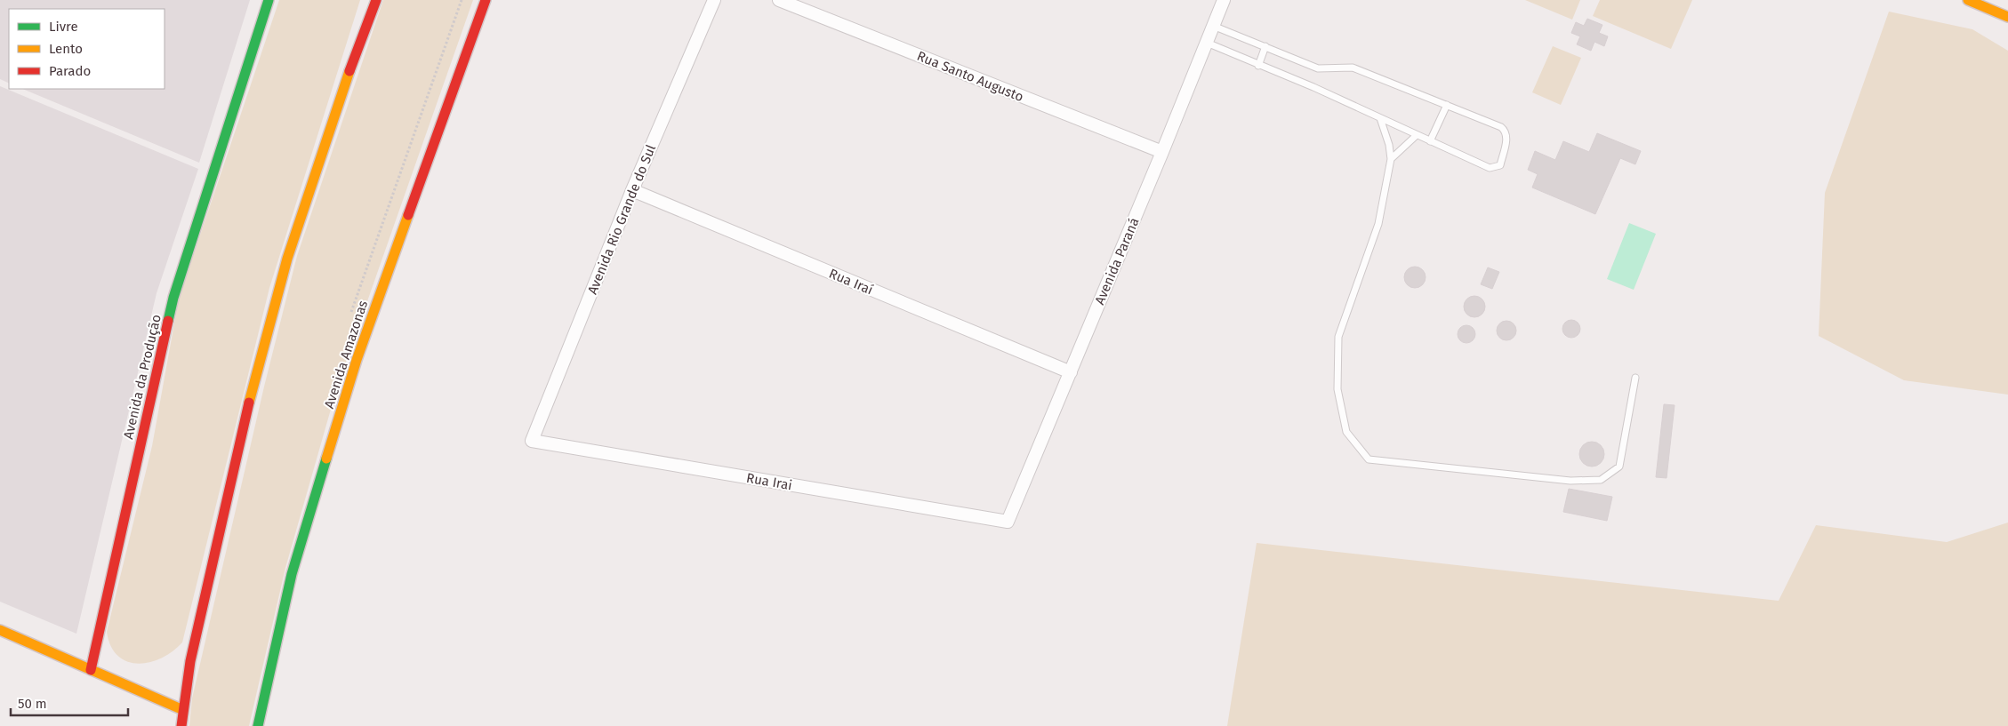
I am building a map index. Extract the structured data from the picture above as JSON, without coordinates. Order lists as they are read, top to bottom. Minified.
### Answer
{"streets":{"main road":["Avenida Amazonas","Avenida da Produção"],"street":["Rua Santo Augusto","Avenida Rio Grande do Sul","Avenida Paraná","Rua Iraí","Rua Irai"]},"crossings":[["Rua Santo Augusto","Avenida Paraná"],["Avenida Rio Grande do Sul","Rua Iraí"],["Avenida Rio Grande do Sul","Rua Irai"],["Avenida Paraná","Rua Iraí"],["Avenida Paraná","Rua Irai"]],"legend":["Livre","Lento","Parado"],"scale_bar":"50 m"}
